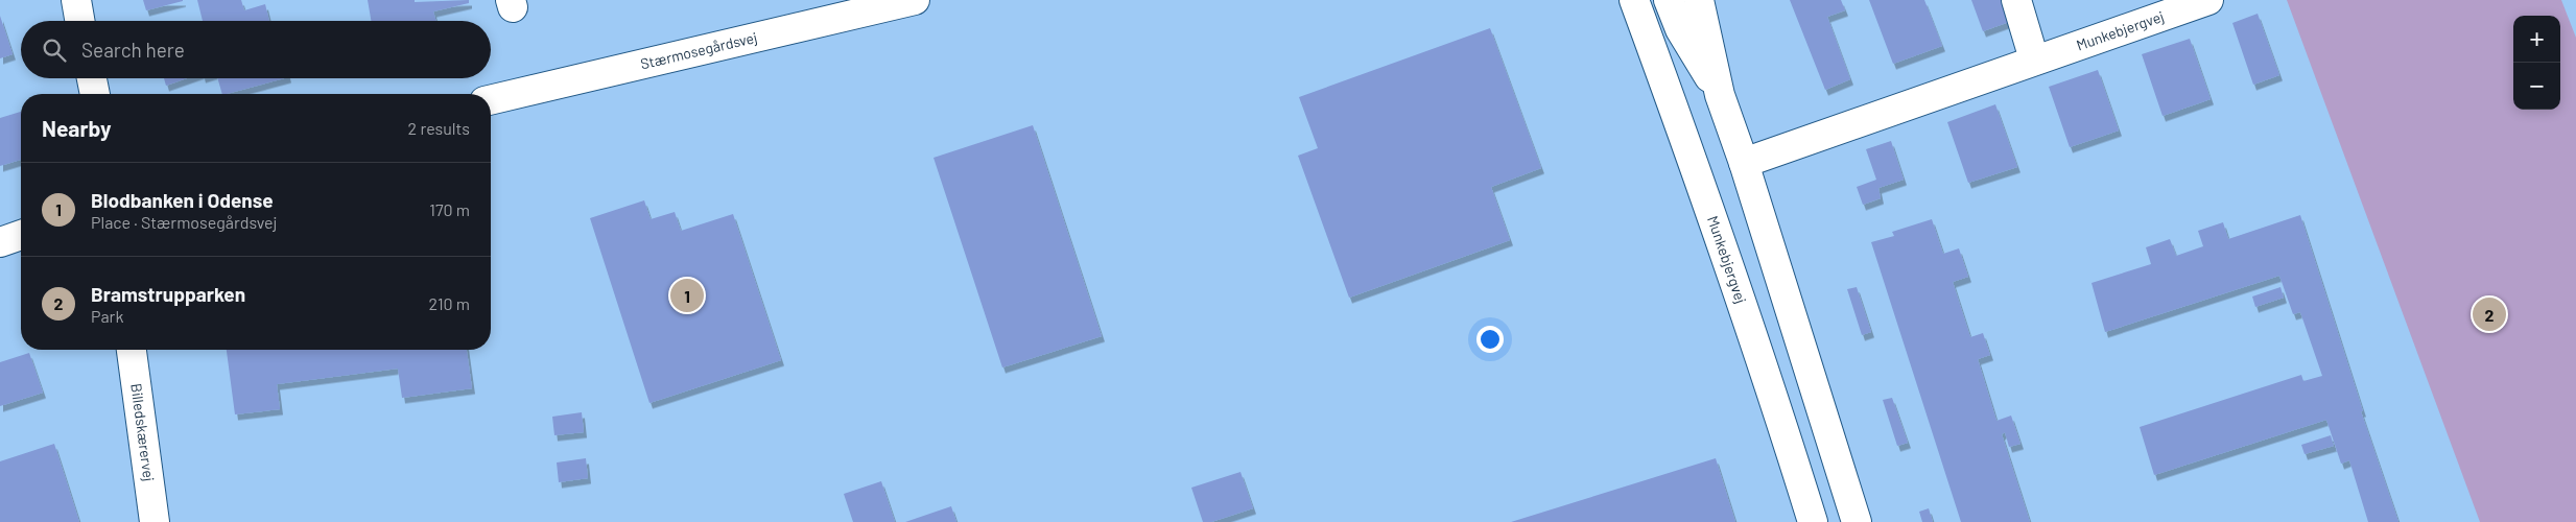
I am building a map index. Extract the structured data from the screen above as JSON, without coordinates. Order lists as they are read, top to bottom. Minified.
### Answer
{"streets":{"street":["Munkebjergvej","Stærmosegårdsvej","Billedskærervej"]},"page":{"map_buttons":["+","−"],"search":"Search here","heading":["Nearby","2 results"],"list":[{"mark":"1","name":"Blodbanken i Odense","note":"Place · Stærmosegårdsvej","value":"170 m"},{"mark":"2","name":"Bramstrupparken","note":"Park","value":"210 m"}],"pins":["1","2"]}}
